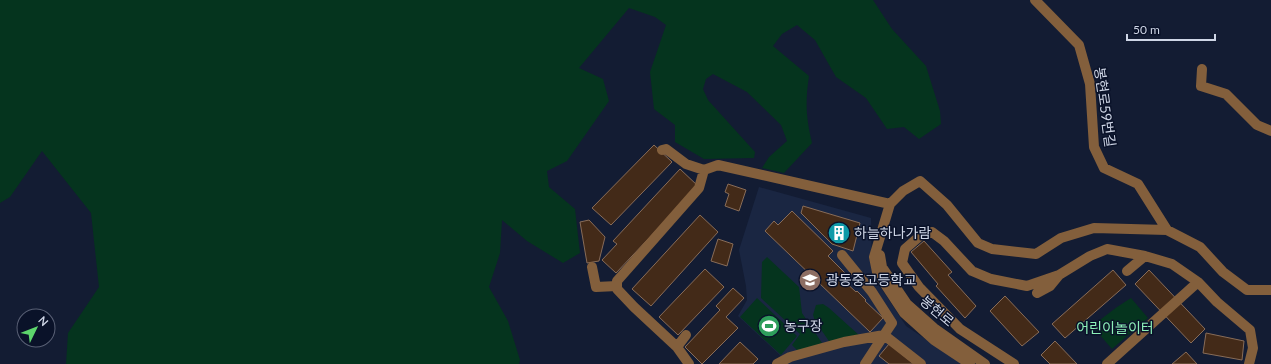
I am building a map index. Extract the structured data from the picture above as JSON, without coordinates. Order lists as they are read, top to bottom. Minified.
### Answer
{"streets":{"street":["봉현로59번길","봉현로"]},"crossings":[["봉현로59번길","봉현로"]],"parks":["어린이놀이터"],"places":{"building":["하늘하나가람"],"school or university":["광동중고등학교"],"sports":["농구장"]},"scale_bar":"50 m","north":"top right"}
